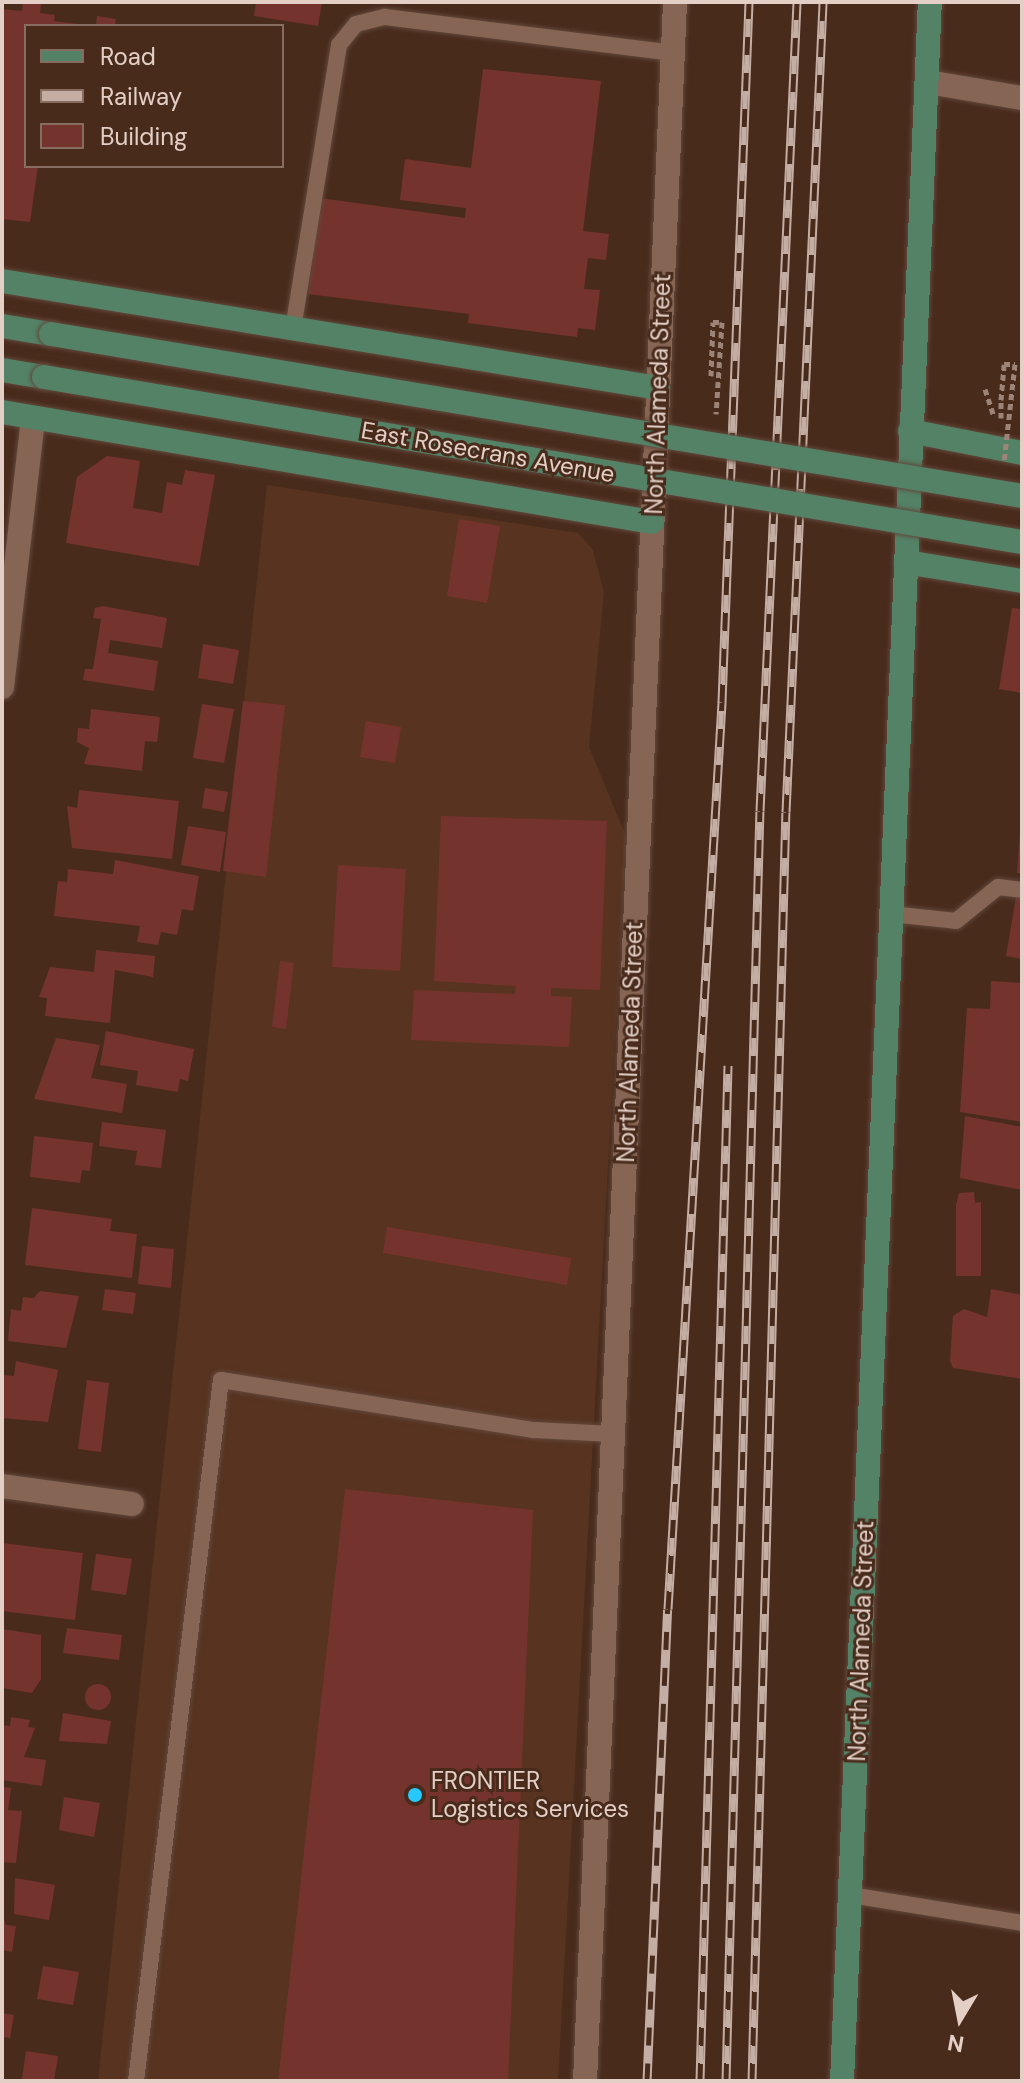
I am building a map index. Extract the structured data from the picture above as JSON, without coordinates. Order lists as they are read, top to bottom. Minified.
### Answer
{"streets":{"main road":["North Alameda Street","East Rosecrans Avenue"]},"places":["FRONTIER Logistics Services"],"legend":["Road","Railway","Building"],"north":"bottom"}
